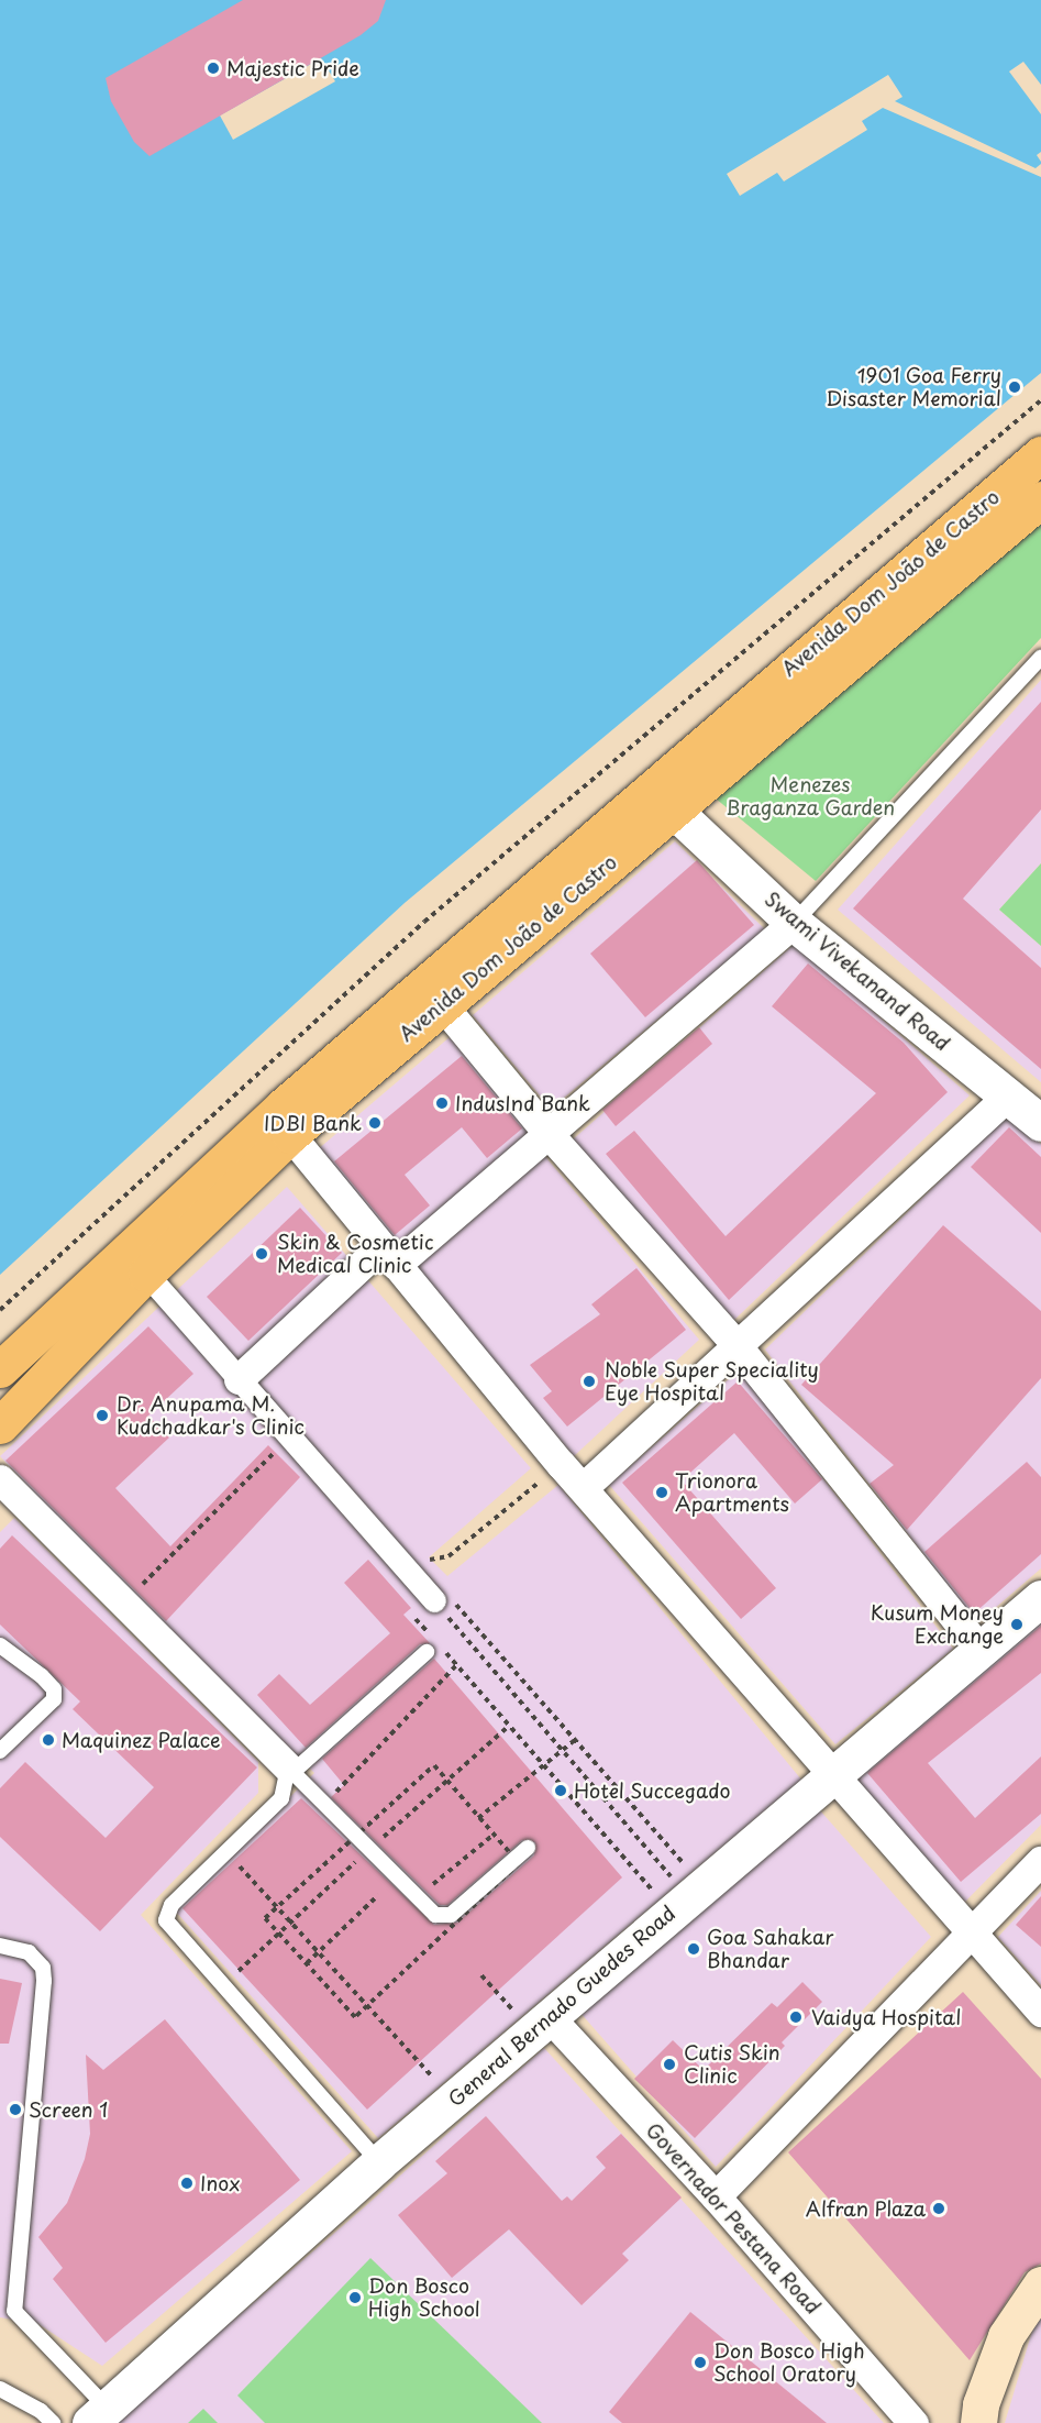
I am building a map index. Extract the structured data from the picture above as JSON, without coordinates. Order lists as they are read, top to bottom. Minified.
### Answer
{"streets":{"main road":["Avenida Dom João de Castro"],"street":["Swami Vivekanand Road","General Bernado Guedes Road","Governador Pestana Road"]},"crossings":[["Avenida Dom João de Castro","Swami Vivekanand Road"],["General Bernado Guedes Road","Governador Pestana Road"]],"parks":["Menezes Braganza Garden"],"places":["Majestic Pride","1901 Goa Ferry Disaster Memorial","IndusInd Bank","IDBI Bank","Skin & Cosmetic Medical Clinic","Noble Super Speciality Eye Hospital","Dr. Anupama M. Kudchadkar's Clinic","Trionora Apartments","Kusum Money Exchange","Maquinez Palace","Hotel Succegado","Goa Sahakar Bhandar","Vaidya Hospital","Cutis Skin Clinic","Screen 1","Inox","Alfran Plaza","Don Bosco High School","Don Bosco High School Oratory"]}
